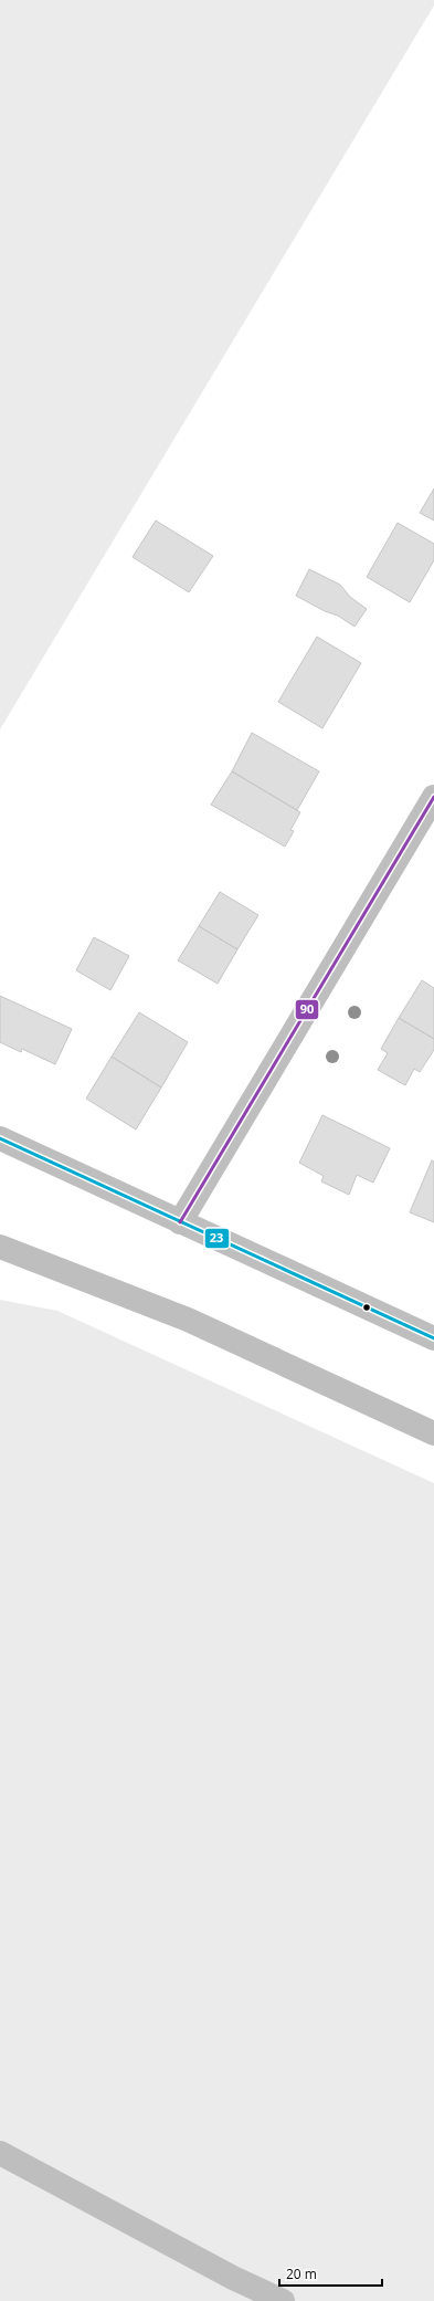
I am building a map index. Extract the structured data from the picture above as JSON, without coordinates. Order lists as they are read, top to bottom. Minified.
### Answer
{"lines":["transit line 90","transit line 23"],"scale_bar":"20 m"}
